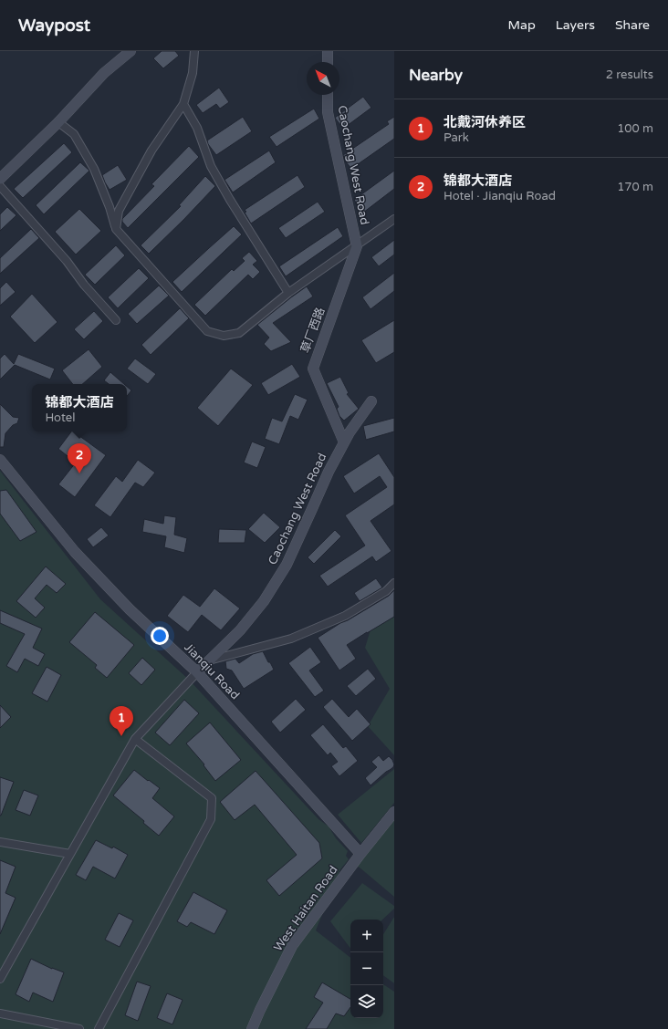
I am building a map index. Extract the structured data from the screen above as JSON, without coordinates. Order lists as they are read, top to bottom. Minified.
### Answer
{"streets":{"main road":["Caochang West Road","草厂西路","Jianqiu Road","West Haitan Road"]},"crossings":[["Caochang West Road","草厂西路"],["Caochang West Road","Jianqiu Road"],["Jianqiu Road","West Haitan Road"]],"north":"top left","page":{"header":"Waypost","nav":["Map","Layers","Share"],"heading":["Nearby","2 results"],"list":[{"mark":"1","name":"北戴河休养区","note":"Park","value":"100 m"},{"mark":"2","name":"锦都大酒店","note":"Hotel · Jianqiu Road","value":"170 m"}],"popup":["锦都大酒店","Hotel"],"pins":["2","1"],"map_buttons":["+","−"]}}
